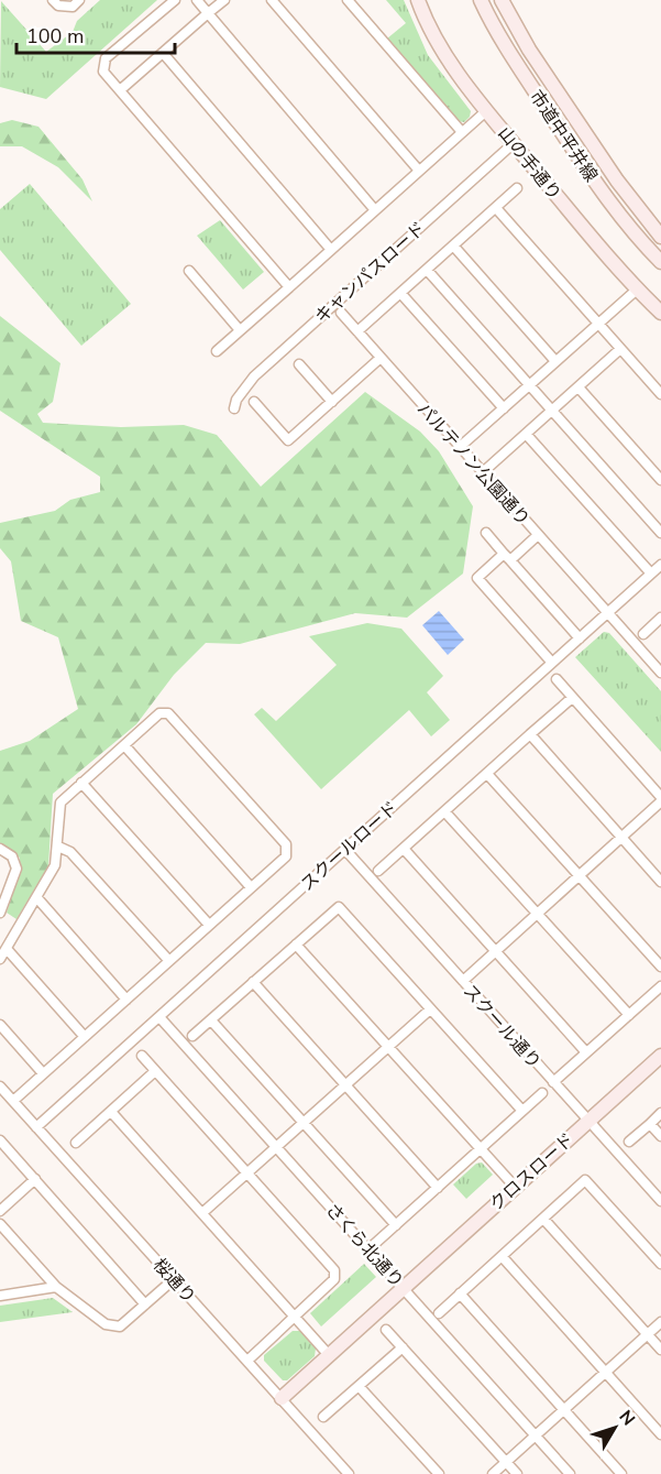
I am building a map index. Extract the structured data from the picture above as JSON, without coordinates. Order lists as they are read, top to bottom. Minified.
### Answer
{"streets":{"street":["市道中平井線","山の手通り","キャンパスロード","パルテノン公園通り","スクールロード","スクール通り","クロスロード","さくら北通り","桜通り"]},"crossings":[["山の手通り","キャンパスロード"],["パルテノン公園通り","スクールロード"],["スクールロード","スクール通り"],["スクールロード","さくら北通り"],["スクールロード","桜通り"],["スクール通り","クロスロード"],["クロスロード","さくら北通り"],["クロスロード","桜通り"]],"scale_bar":"100 m","north":"top right"}
